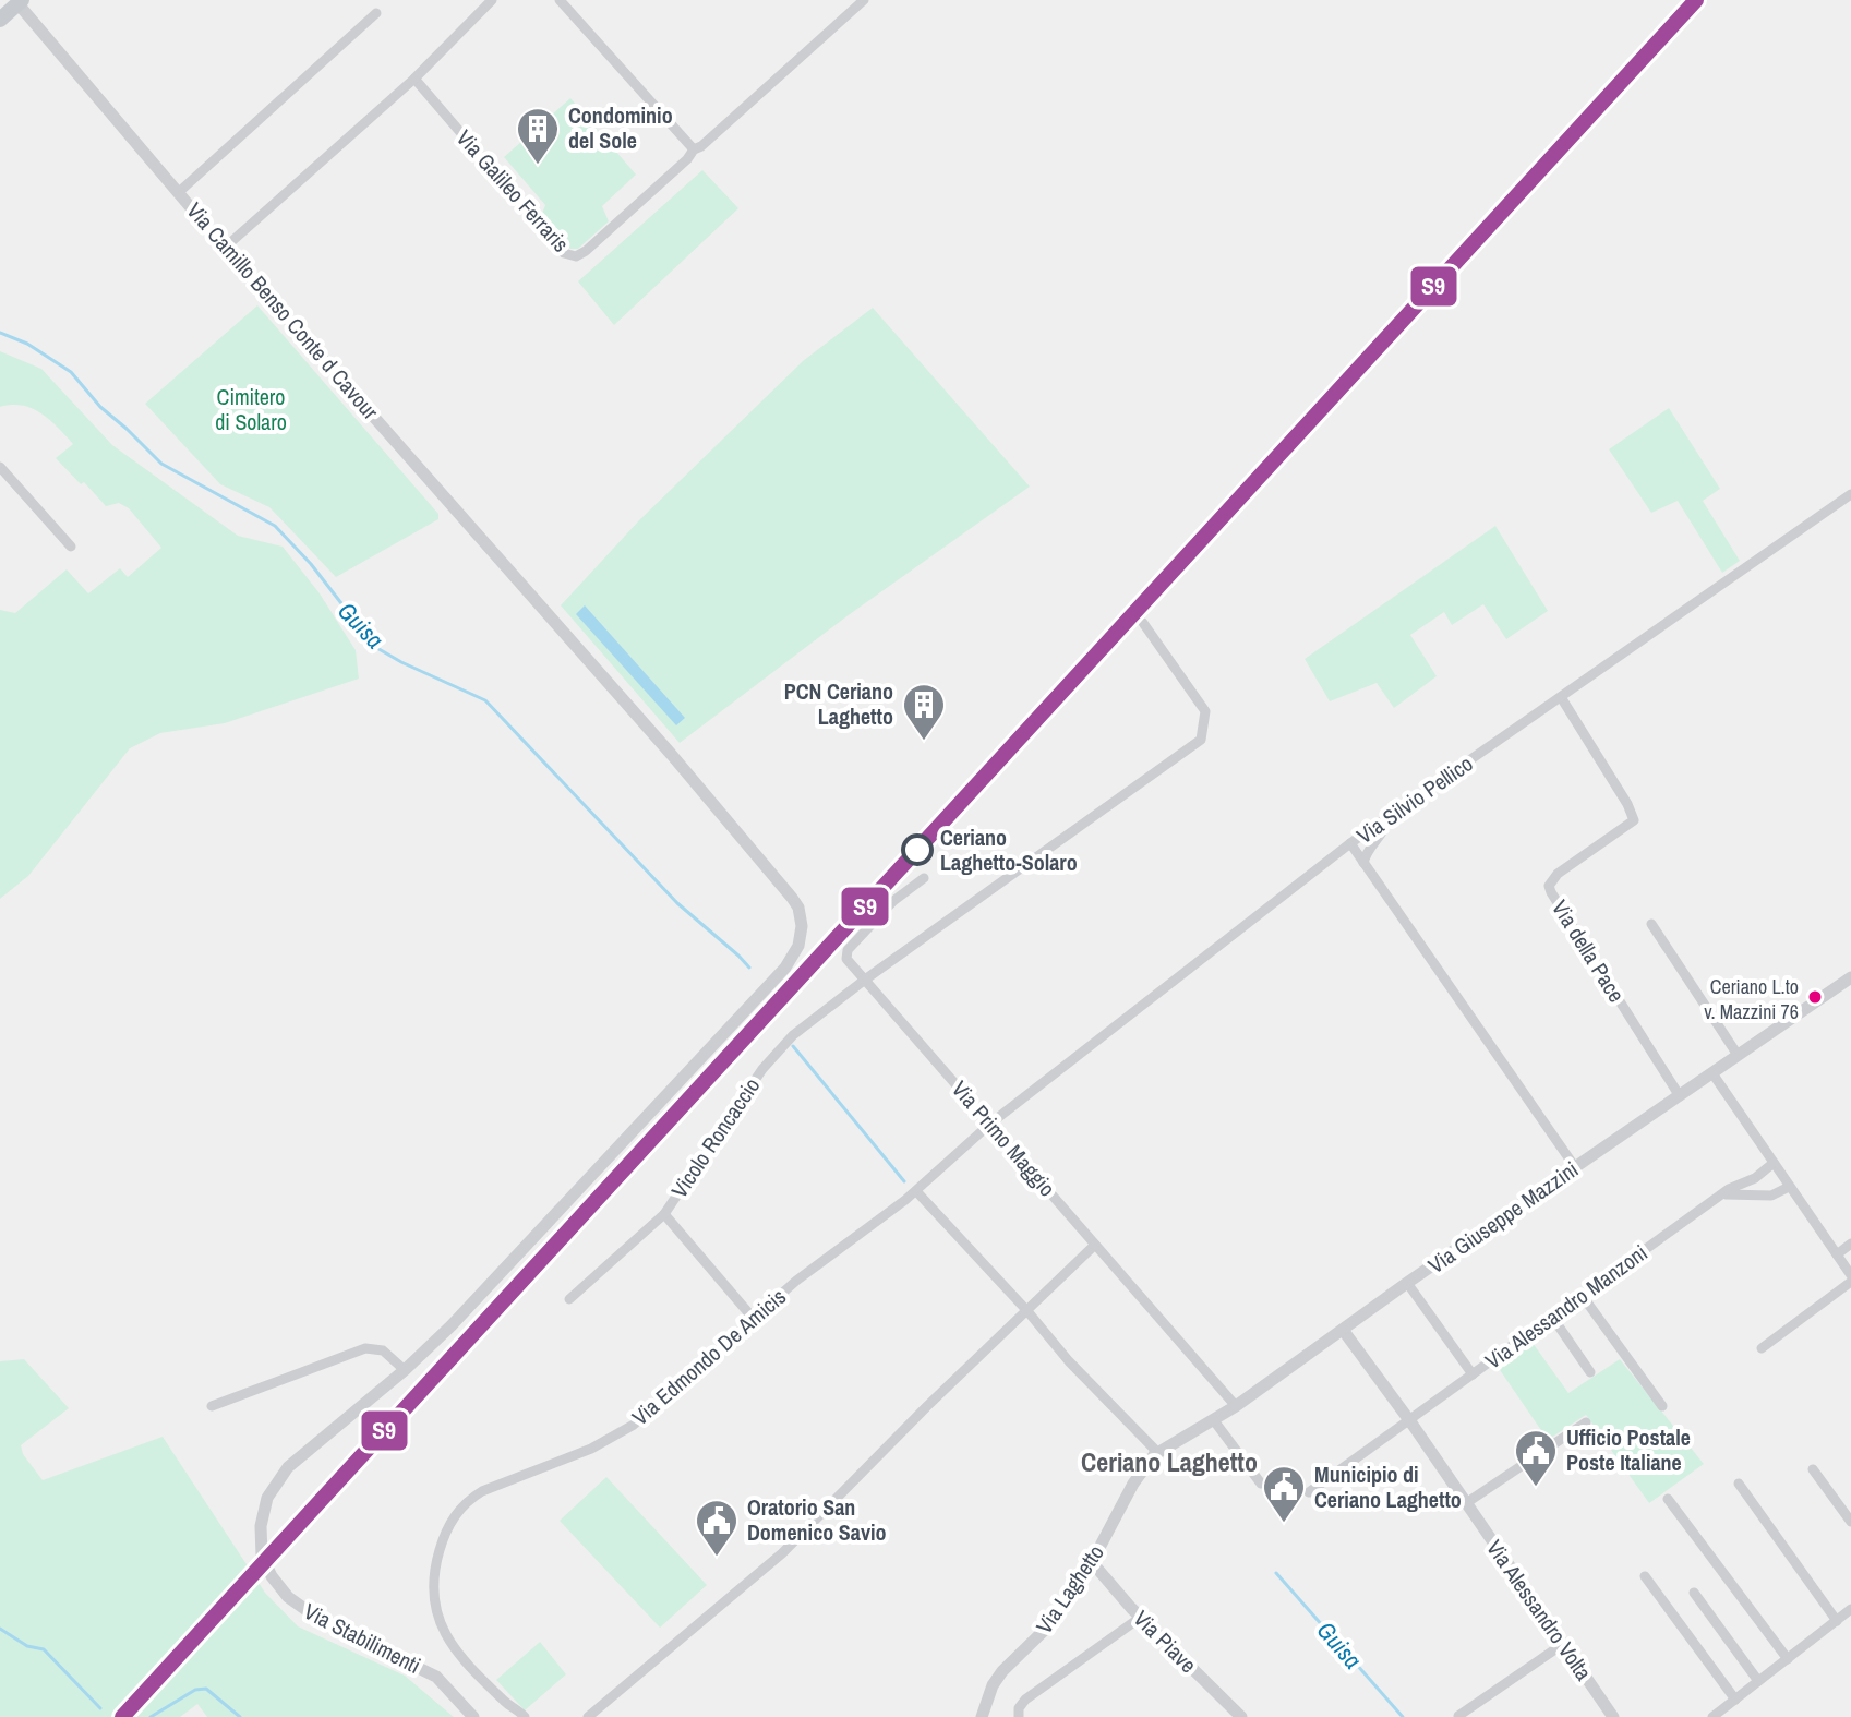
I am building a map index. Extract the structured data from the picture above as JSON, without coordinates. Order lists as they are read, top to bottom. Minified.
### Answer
{"streets":{"street":["Via Galileo Ferraris","Via Camillo Benso Conte d Cavour","Via Silvio Pellico","Via della Pace","Vicolo Roncaccio","Via Primo Maggio","Via Giuseppe Mazzini","Via Alessandro Manzoni","Via Edmondo De Amicis","Via Laghetto","Via Alessandro Volta","Via Stabilimenti","Via Piave"]},"crossings":[["Via Camillo Benso Conte d Cavour","Via Stabilimenti"],["Via Silvio Pellico","Via della Pace"],["Via Silvio Pellico","Via Primo Maggio"],["Via Silvio Pellico","Via Edmondo De Amicis"],["Via della Pace","Via Giuseppe Mazzini"],["Vicolo Roncaccio","Via Primo Maggio"],["Via Primo Maggio","Via Giuseppe Mazzini"],["Via Primo Maggio","Via Edmondo De Amicis"],["Via Giuseppe Mazzini","Via Laghetto"],["Via Giuseppe Mazzini","Via Alessandro Volta"],["Via Alessandro Manzoni","Via Alessandro Volta"],["Via Laghetto","Via Piave"]],"districts":["Ceriano Laghetto"],"water":["Guisa"],"parks":["Cimitero di Solaro"],"places":{"building":["Condominio del Sole","PCN Ceriano Laghetto"],"other":["Ceriano Laghetto-Solaro","Ceriano L.to v. Mazzini 76"],"public building":["Ufficio Postale Poste Italiane","Municipio di Ceriano Laghetto","Oratorio San Domenico Savio"]},"lines":["transit line S9"]}
